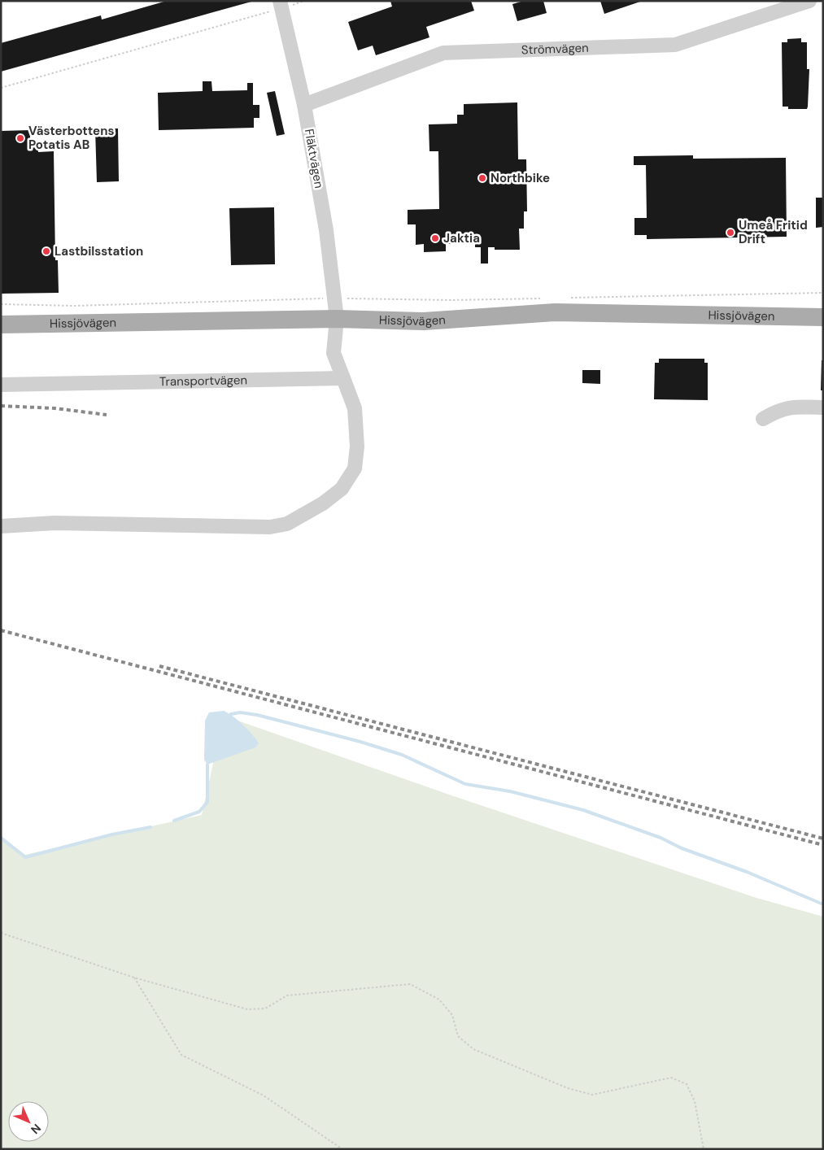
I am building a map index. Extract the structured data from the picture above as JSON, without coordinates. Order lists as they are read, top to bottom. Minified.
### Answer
{"streets":{"main road":["Hissjövägen"],"street":["Strömvägen","Fläktvägen","Transportvägen"]},"crossings":[["Strömvägen","Fläktvägen"],["Fläktvägen","Hissjövägen"]],"places":["Västerbottens Potatis AB","Northbike","Umeå Fritid Drift","Jaktia","Lastbilsstation"],"north":"bottom right"}
